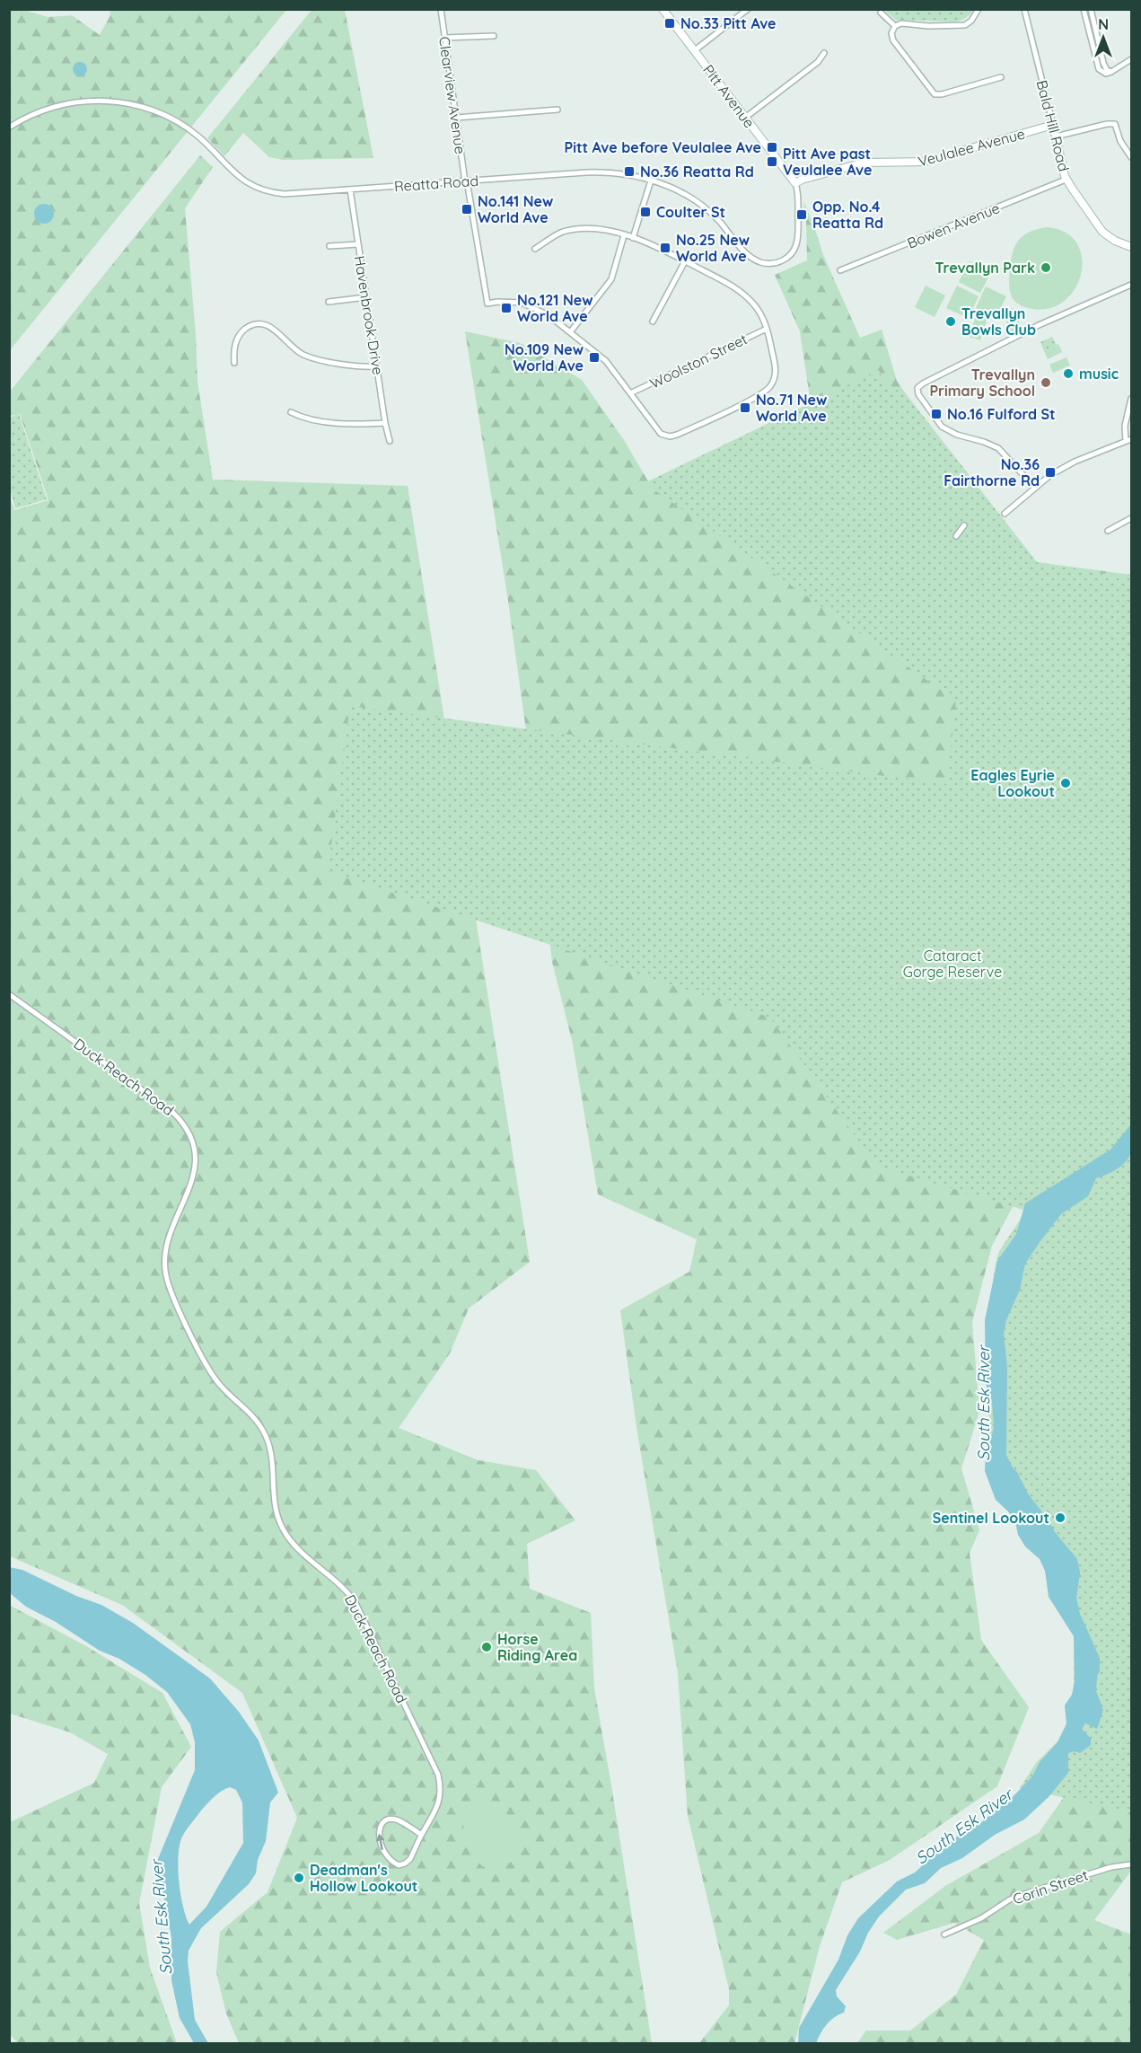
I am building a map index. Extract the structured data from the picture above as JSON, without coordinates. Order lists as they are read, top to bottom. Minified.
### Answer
{"streets":{"street":["Clearview Avenue","Pitt Avenue","Bald Hill Road","Veulalee Avenue","Reatta Road","Bowen Avenue","Havenbrook Drive","Woolston Street","Duck Reach Road","Corin Street"]},"crossings":[["Clearview Avenue","Reatta Road"],["Pitt Avenue","Veulalee Avenue"],["Pitt Avenue","Reatta Road"],["Bald Hill Road","Veulalee Avenue"],["Bald Hill Road","Bowen Avenue"],["Veulalee Avenue","Reatta Road"],["Reatta Road","Havenbrook Drive"]],"water":["South Esk River"],"parks":["Cataract Gorge Reserve"],"places":{"transit":["No.33 Pitt Ave","Pitt Ave before Veulalee Ave","Pitt Ave past Veulalee Ave","No.36 Reatta Rd","No.141 New World Ave","Coulter St","Opp. No.4 Reatta Rd","No.25 New World Ave","No.121 New World Ave","No.109 New World Ave","No.71 New World Ave","No.16 Fulford St","No.36 Fairthorne Rd"],"other":["Trevallyn Park","Trevallyn Bowls Club","music","Trevallyn Primary School","Eagles Eyrie Lookout","Sentinel Lookout","Horse Riding Area","Deadman's Hollow Lookout"]},"north":"top"}
